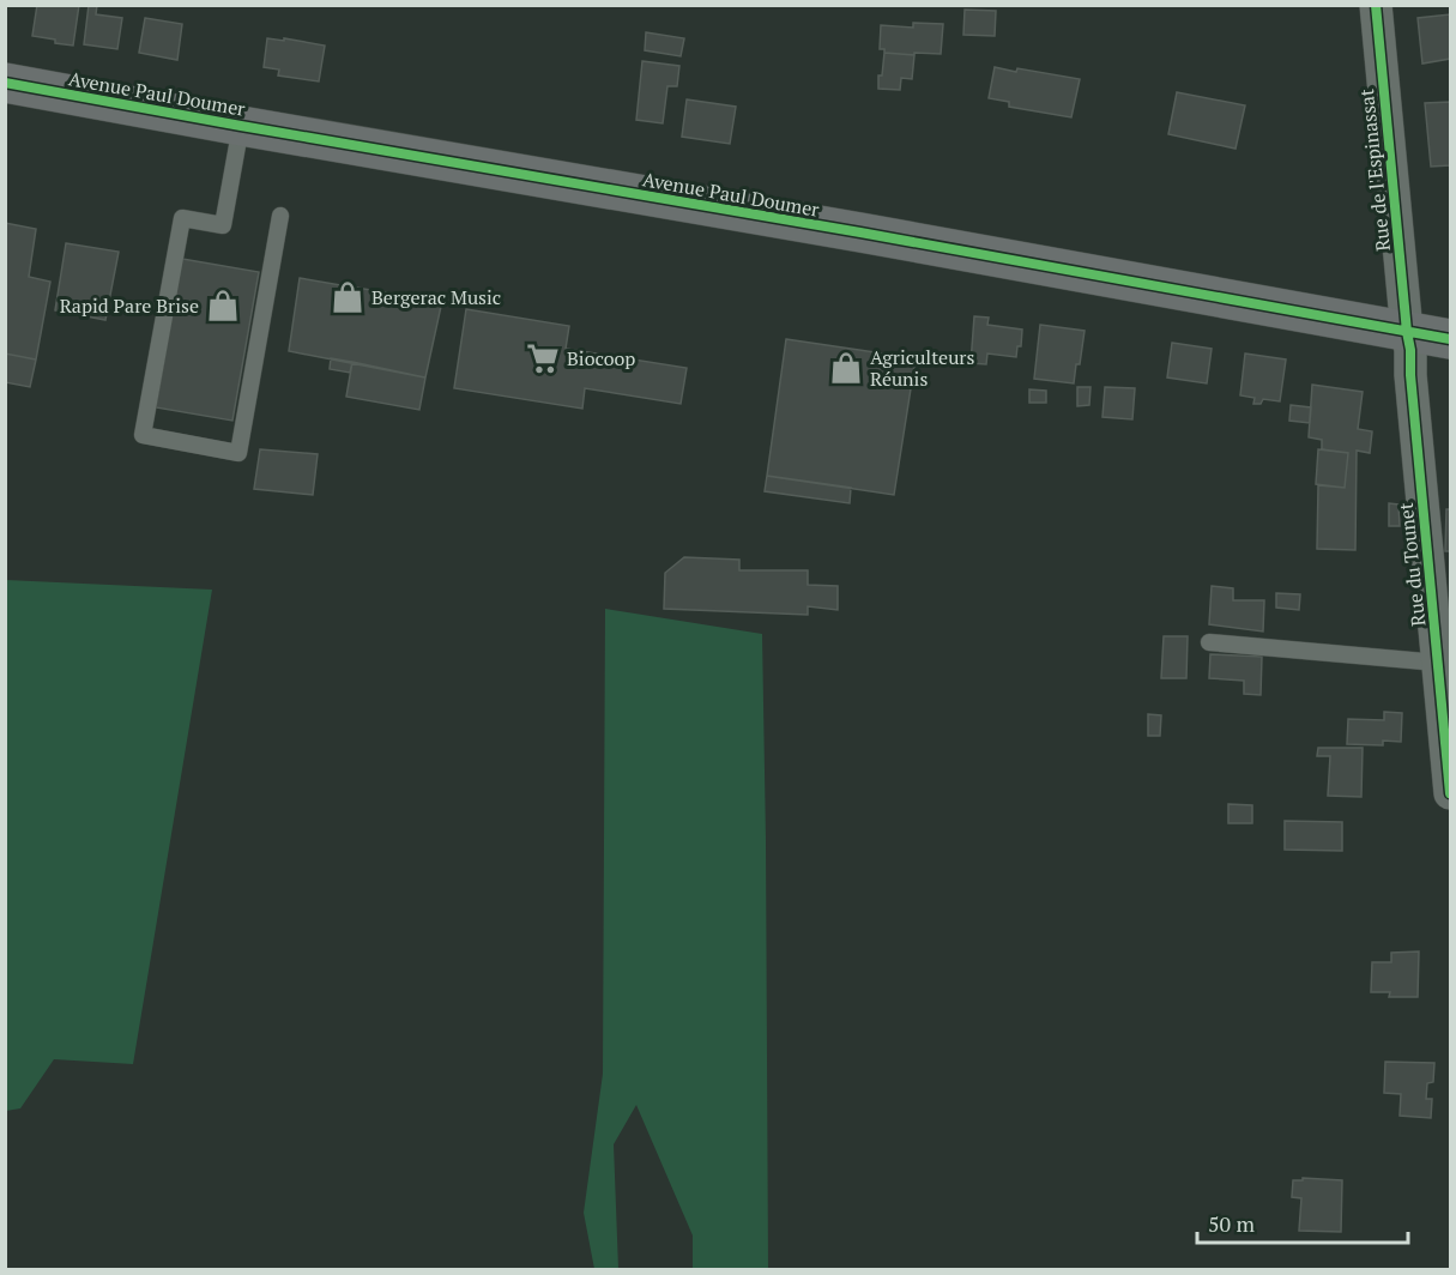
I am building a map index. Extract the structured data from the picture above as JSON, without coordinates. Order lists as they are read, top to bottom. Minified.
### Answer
{"streets":{"main road":["Avenue Paul Doumer"],"street":["Rue de l'Espinassat","Rue du Tounet"]},"crossings":[["Avenue Paul Doumer","Rue de l'Espinassat"],["Avenue Paul Doumer","Rue du Tounet"],["Rue de l'Espinassat","Rue du Tounet"]],"places":{"shop":["Bergerac Music","Rapid Pare Brise","Agriculteurs Réunis"],"supermarket":["Biocoop"]},"scale_bar":"50 m"}
